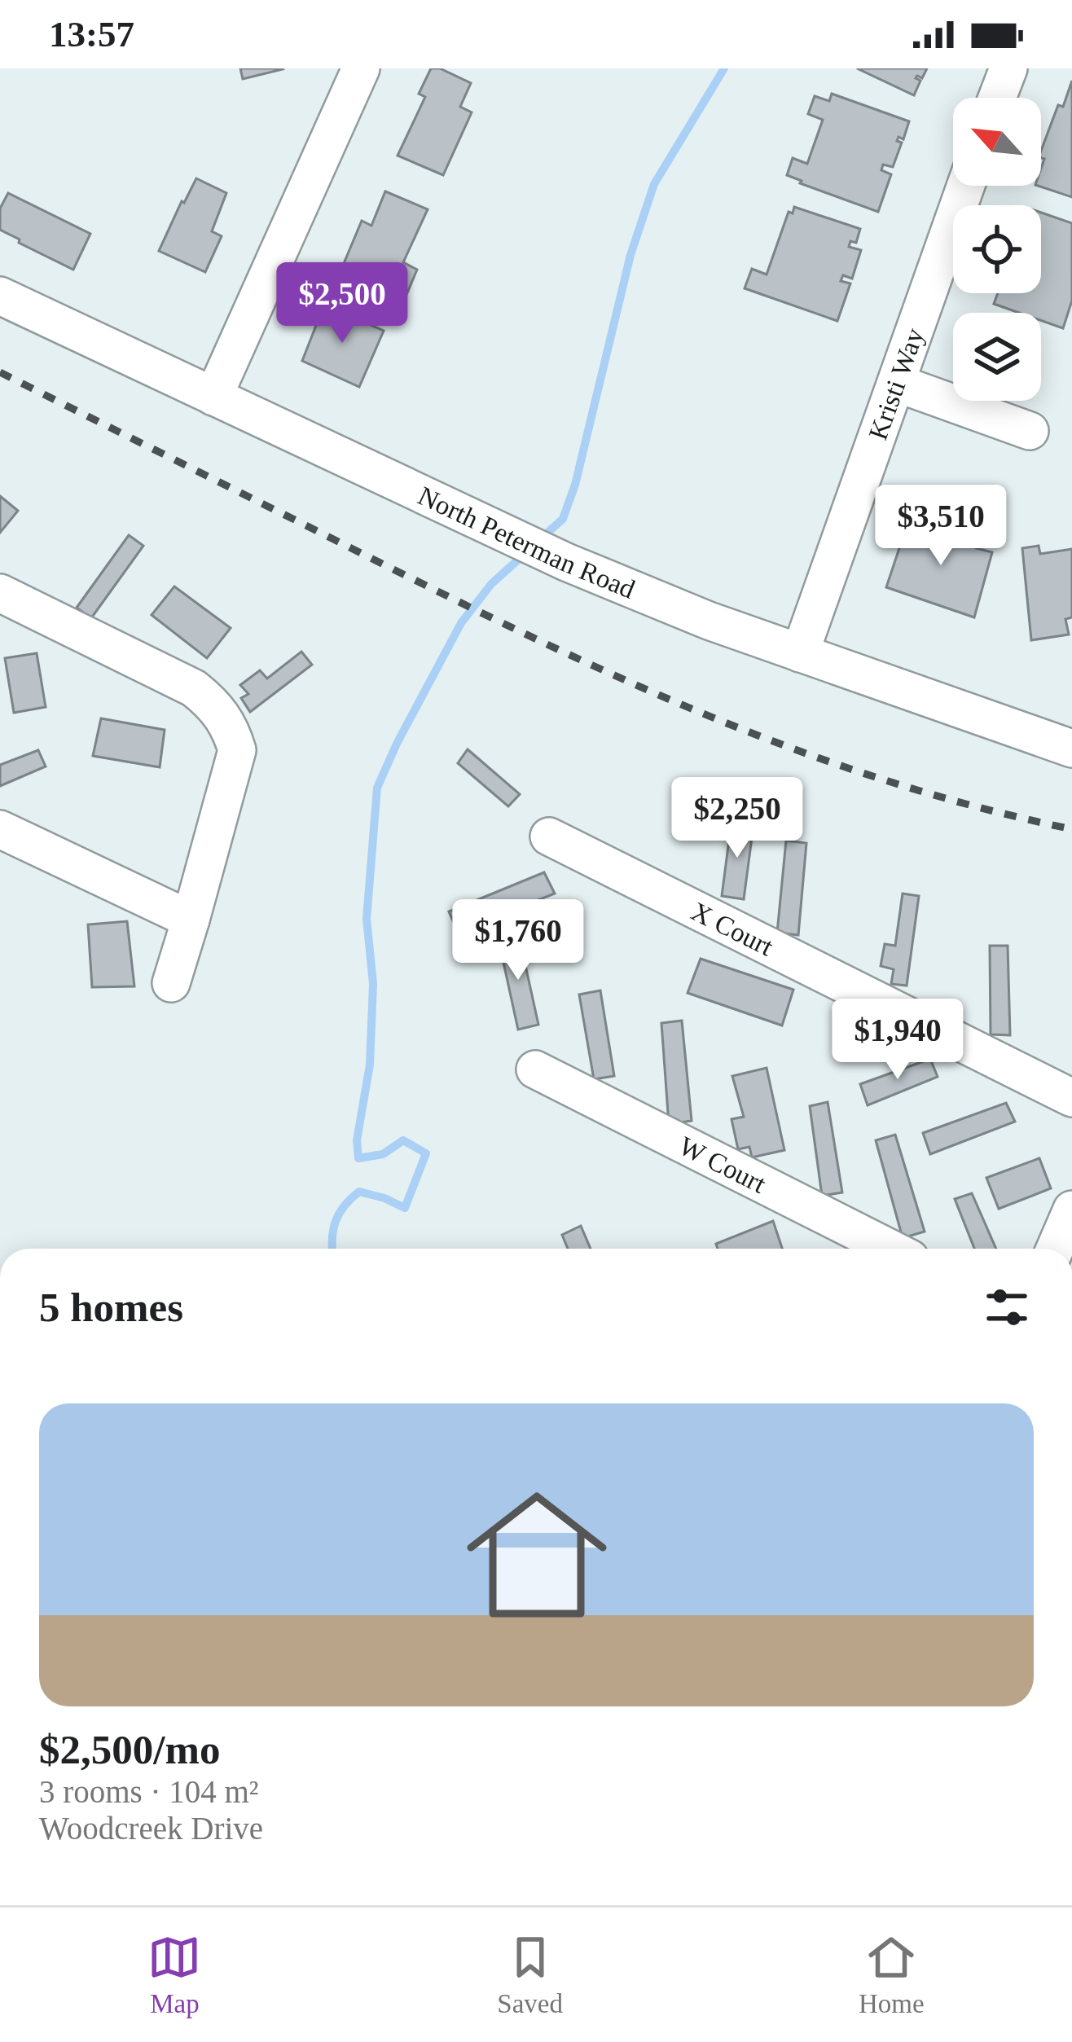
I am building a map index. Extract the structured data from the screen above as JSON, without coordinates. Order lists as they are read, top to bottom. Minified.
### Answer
{"streets":{"street":["Kristi Way","North Peterman Road","X Court","W Court"]},"crossings":[["Kristi Way","North Peterman Road"]],"north":"top left","page":{"status":"13:57","price":["$2,500","$3,510","$2,250","$1,760","$1,940"],"heading":"5 homes","list":[{"name":"$2,500/mo","note":"3 rooms · 104 m² · Woodcreek Drive"}],"tabs":["Map","Saved","Home"]}}
